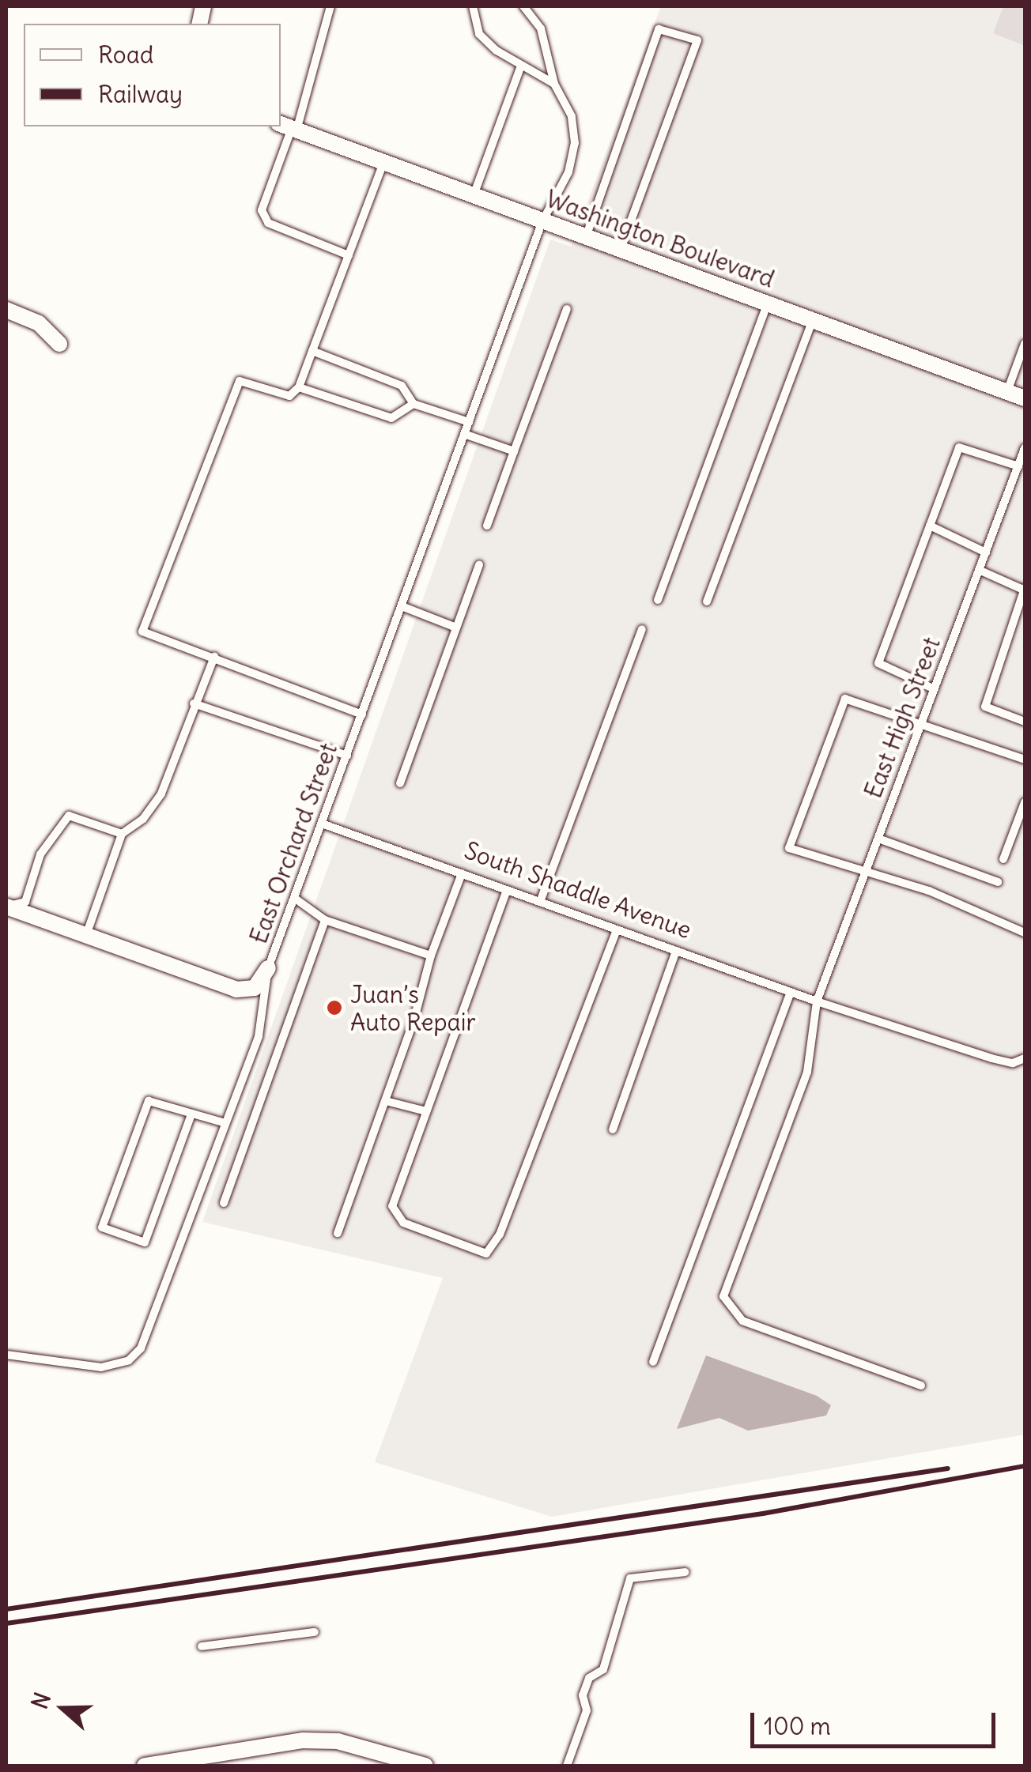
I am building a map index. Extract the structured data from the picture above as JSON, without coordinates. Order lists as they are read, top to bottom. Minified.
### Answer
{"streets":{"street":["Washington Boulevard"],"lane":["East High Street","East Orchard Street","South Shaddle Avenue"]},"crossings":[["Washington Boulevard","East Orchard Street"],["East High Street","South Shaddle Avenue"],["East Orchard Street","South Shaddle Avenue"]],"places":["Juan’s Auto Repair"],"legend":["Road","Railway"],"scale_bar":"100 m","north":"left"}
